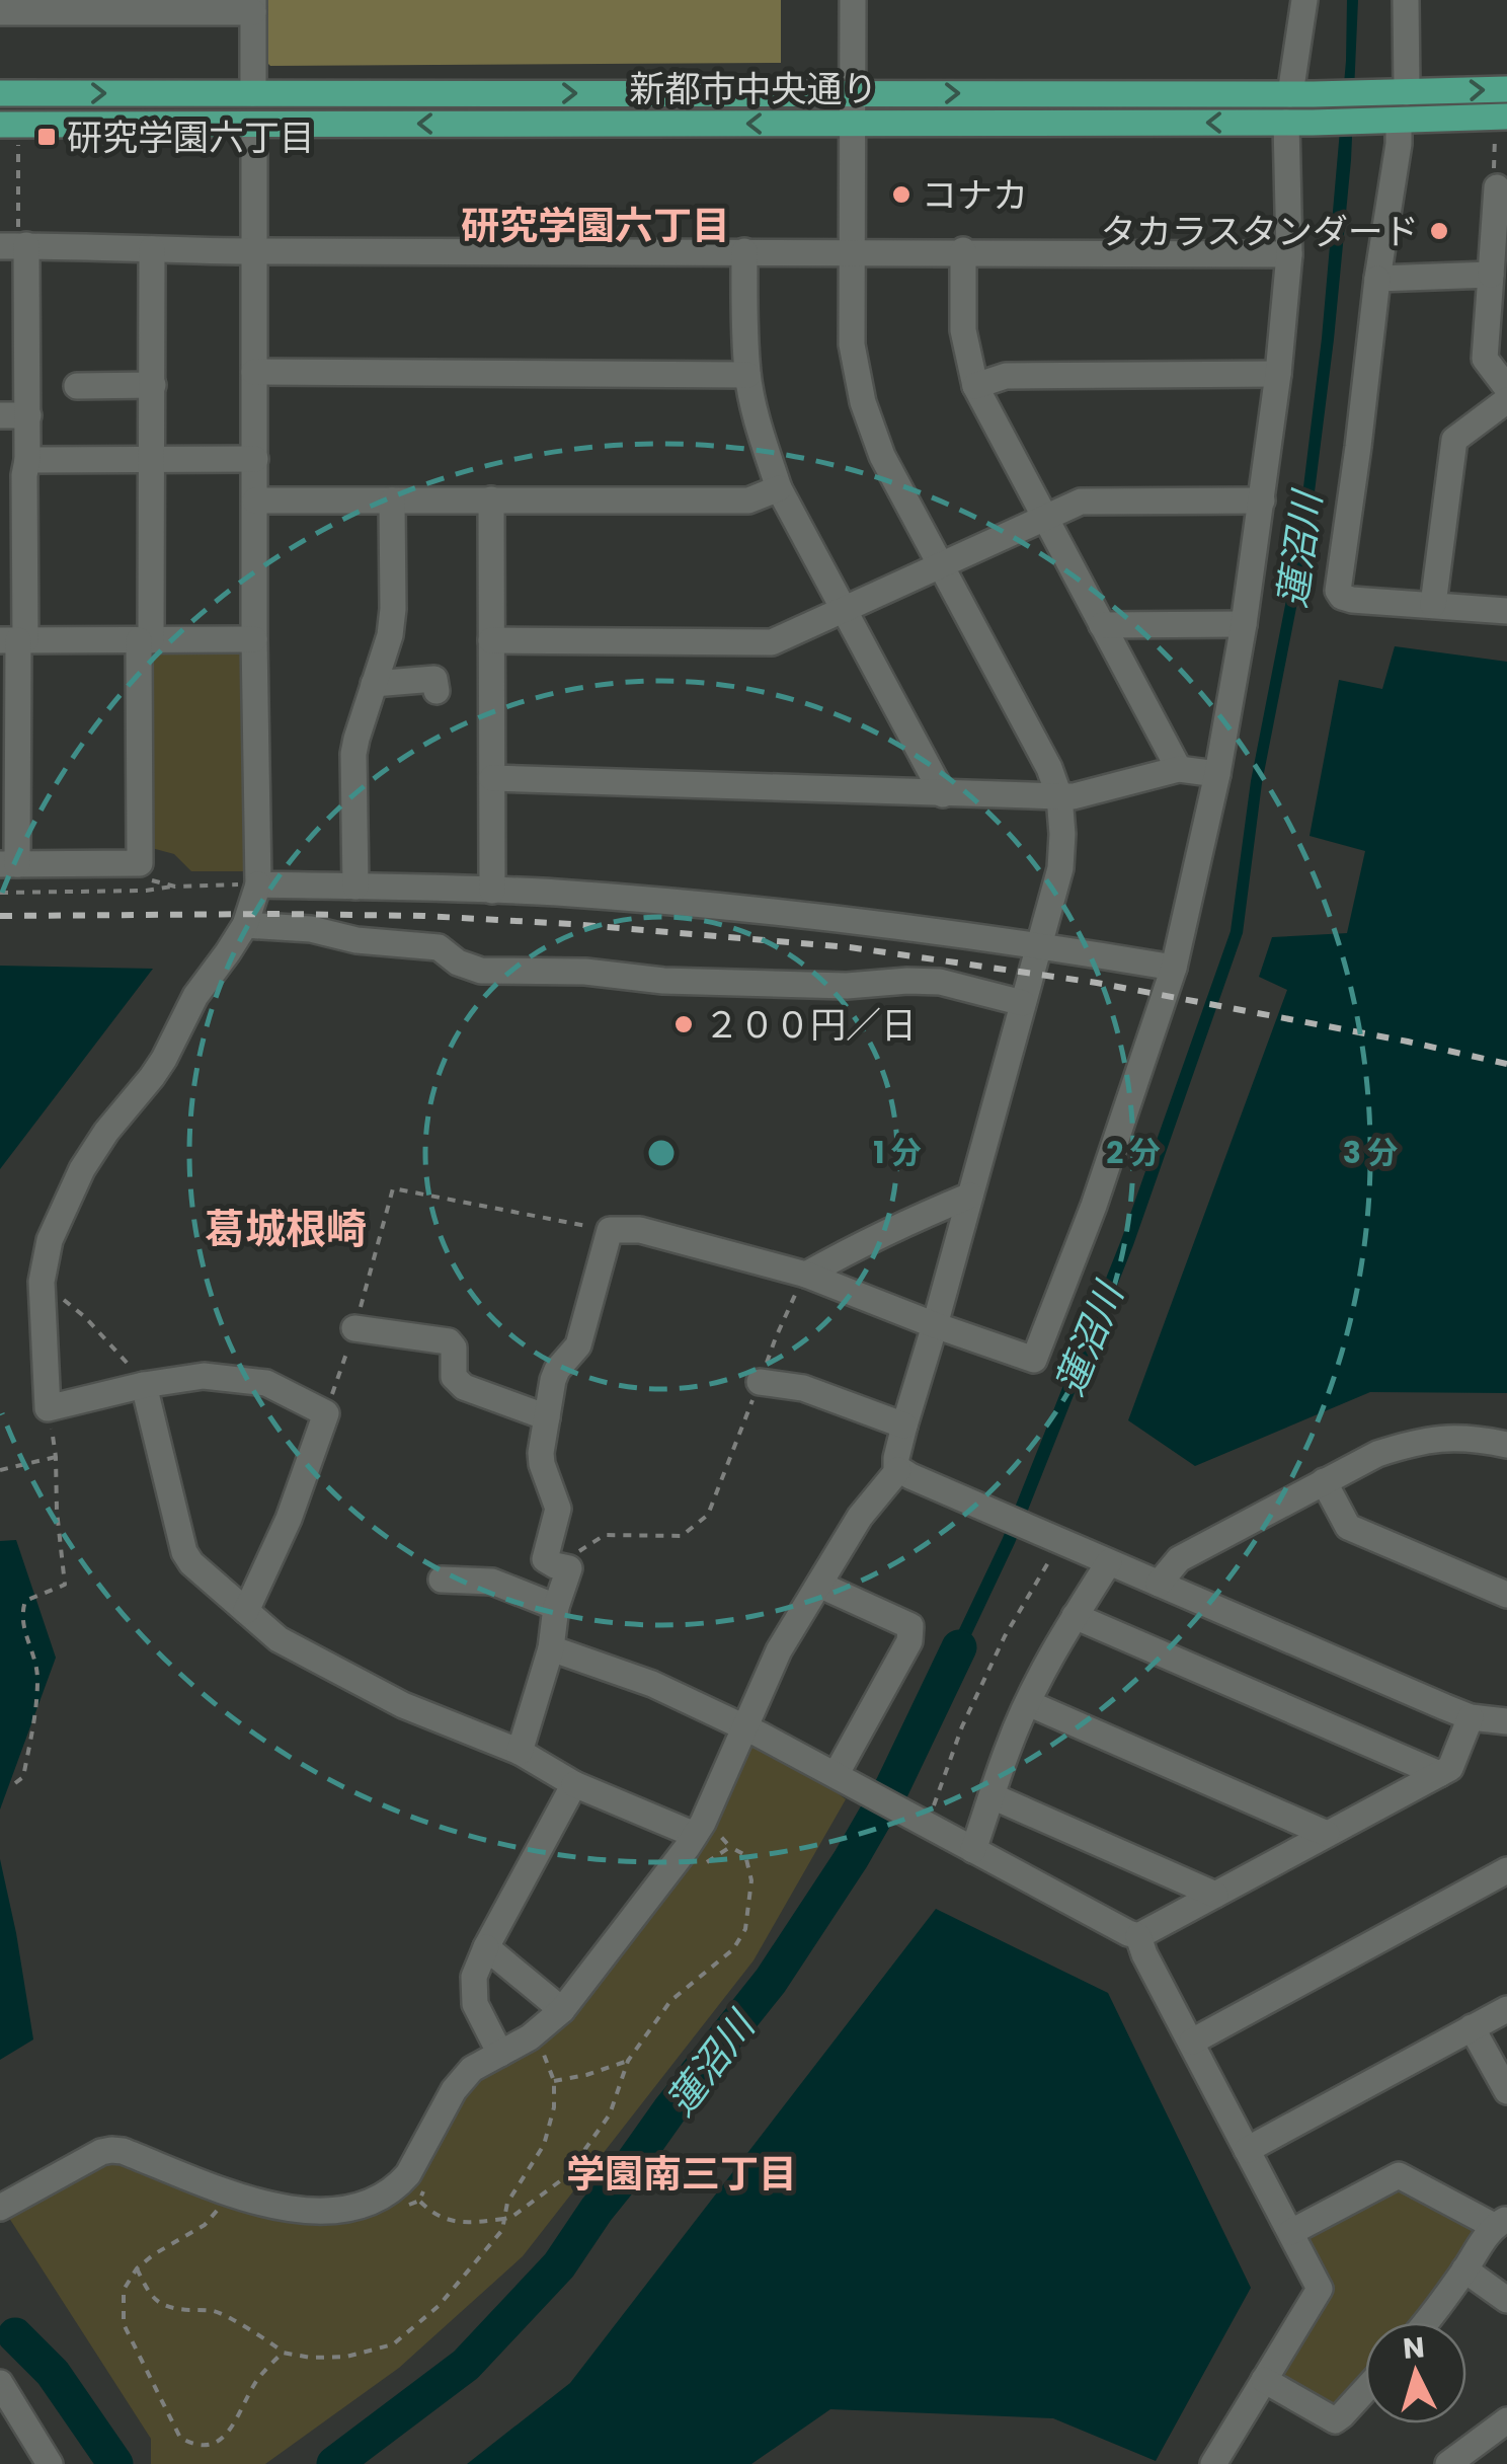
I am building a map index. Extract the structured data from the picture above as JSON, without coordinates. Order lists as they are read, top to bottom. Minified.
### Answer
{"streets":{"main road":["新都市中央通り"]},"districts":["研究学園六丁目","葛城根崎","学園南三丁目"],"water":["蓮沼川"],"places":{"transit":["研究学園六丁目"],"other":["コナカ","タカラスタンダード","２００円／日"]},"north":"top","rings":["1 分","2 分","3 分"]}
